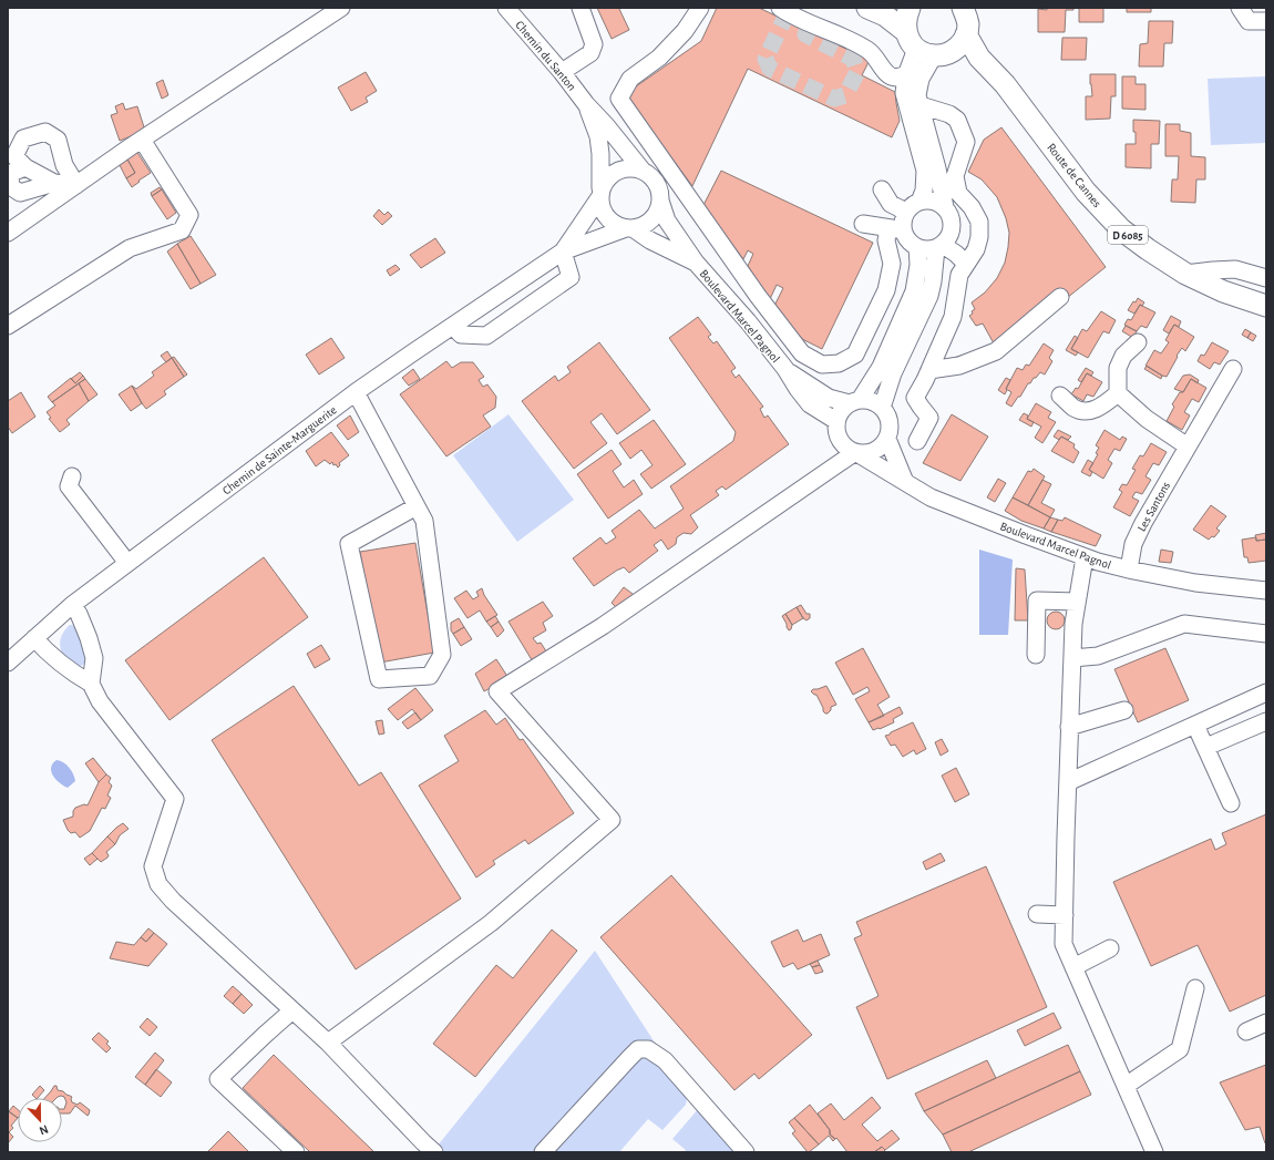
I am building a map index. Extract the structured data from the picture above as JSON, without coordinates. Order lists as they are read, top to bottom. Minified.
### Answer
{"streets":{"main road":["Route de Cannes","D 6085"],"street":["Chemin du Santon","Boulevard Marcel Pagnol","Chemin de Sainte-Marguerite","Les Santons"]},"crossings":[["Chemin du Santon","Boulevard Marcel Pagnol"],["Chemin du Santon","Chemin de Sainte-Marguerite"],["Boulevard Marcel Pagnol","Chemin de Sainte-Marguerite"],["Boulevard Marcel Pagnol","Les Santons"]],"north":"bottom"}
